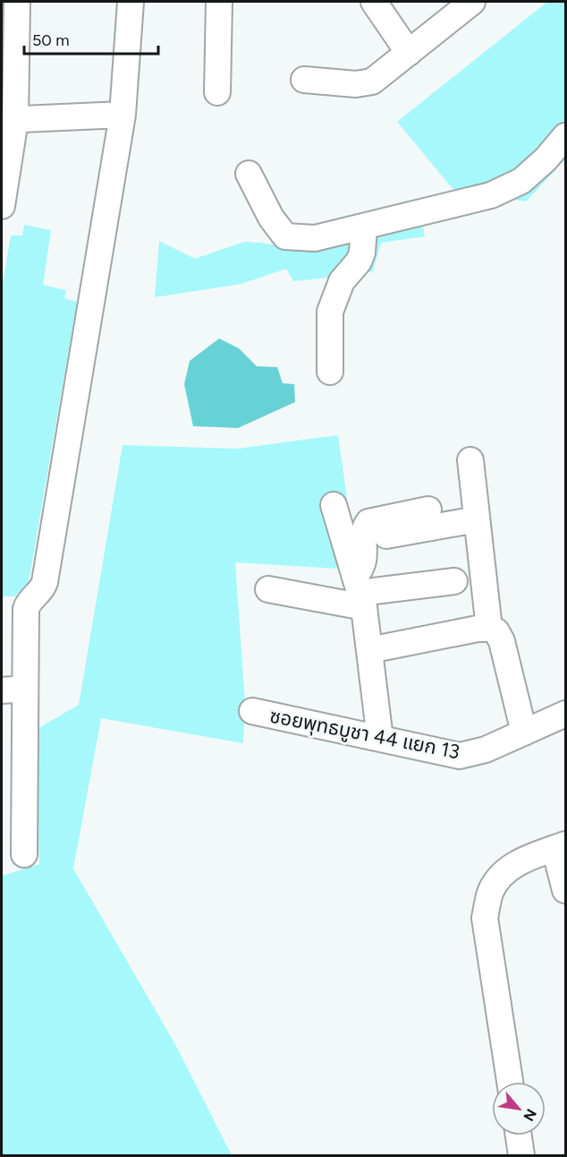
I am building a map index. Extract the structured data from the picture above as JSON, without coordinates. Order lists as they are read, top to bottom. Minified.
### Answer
{"streets":{"street":["ซอยพุทธบูชา 44 แยก 13"]},"scale_bar":"50 m","north":"bottom right"}
